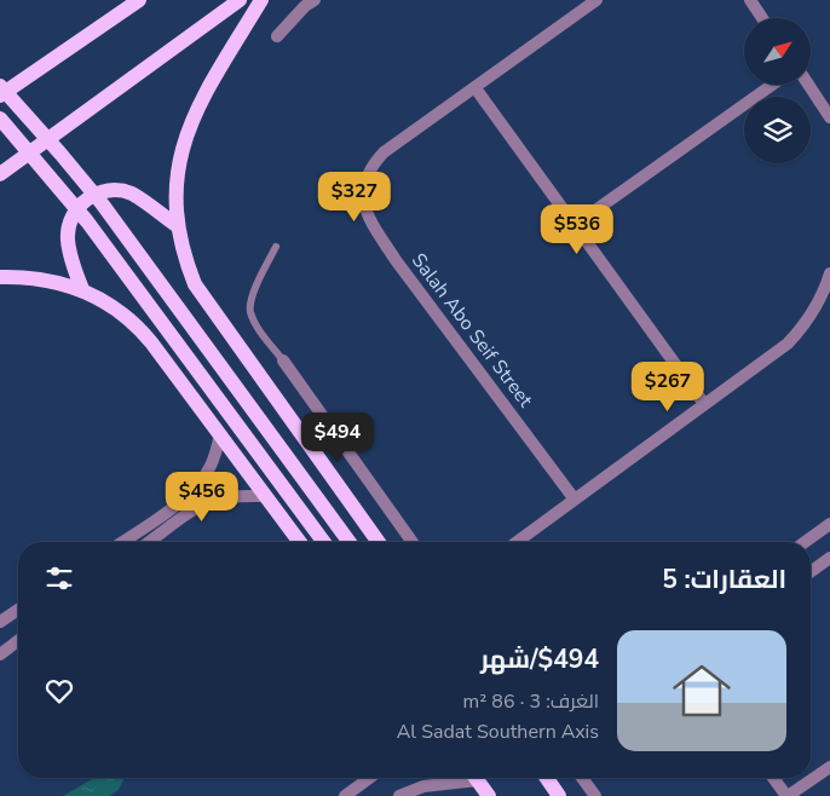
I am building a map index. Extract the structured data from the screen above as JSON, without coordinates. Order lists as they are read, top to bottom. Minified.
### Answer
{"streets":{"street":["Salah Abo Seif Street"]},"north":"top right","page":{"price":["$327","$536","$267","$494","$456"],"heading":"العقارات: 5","list":[{"name":"$494/شهر","note":"الغرف: 3 · 86 m² · Al Sadat Southern Axis"}]}}
